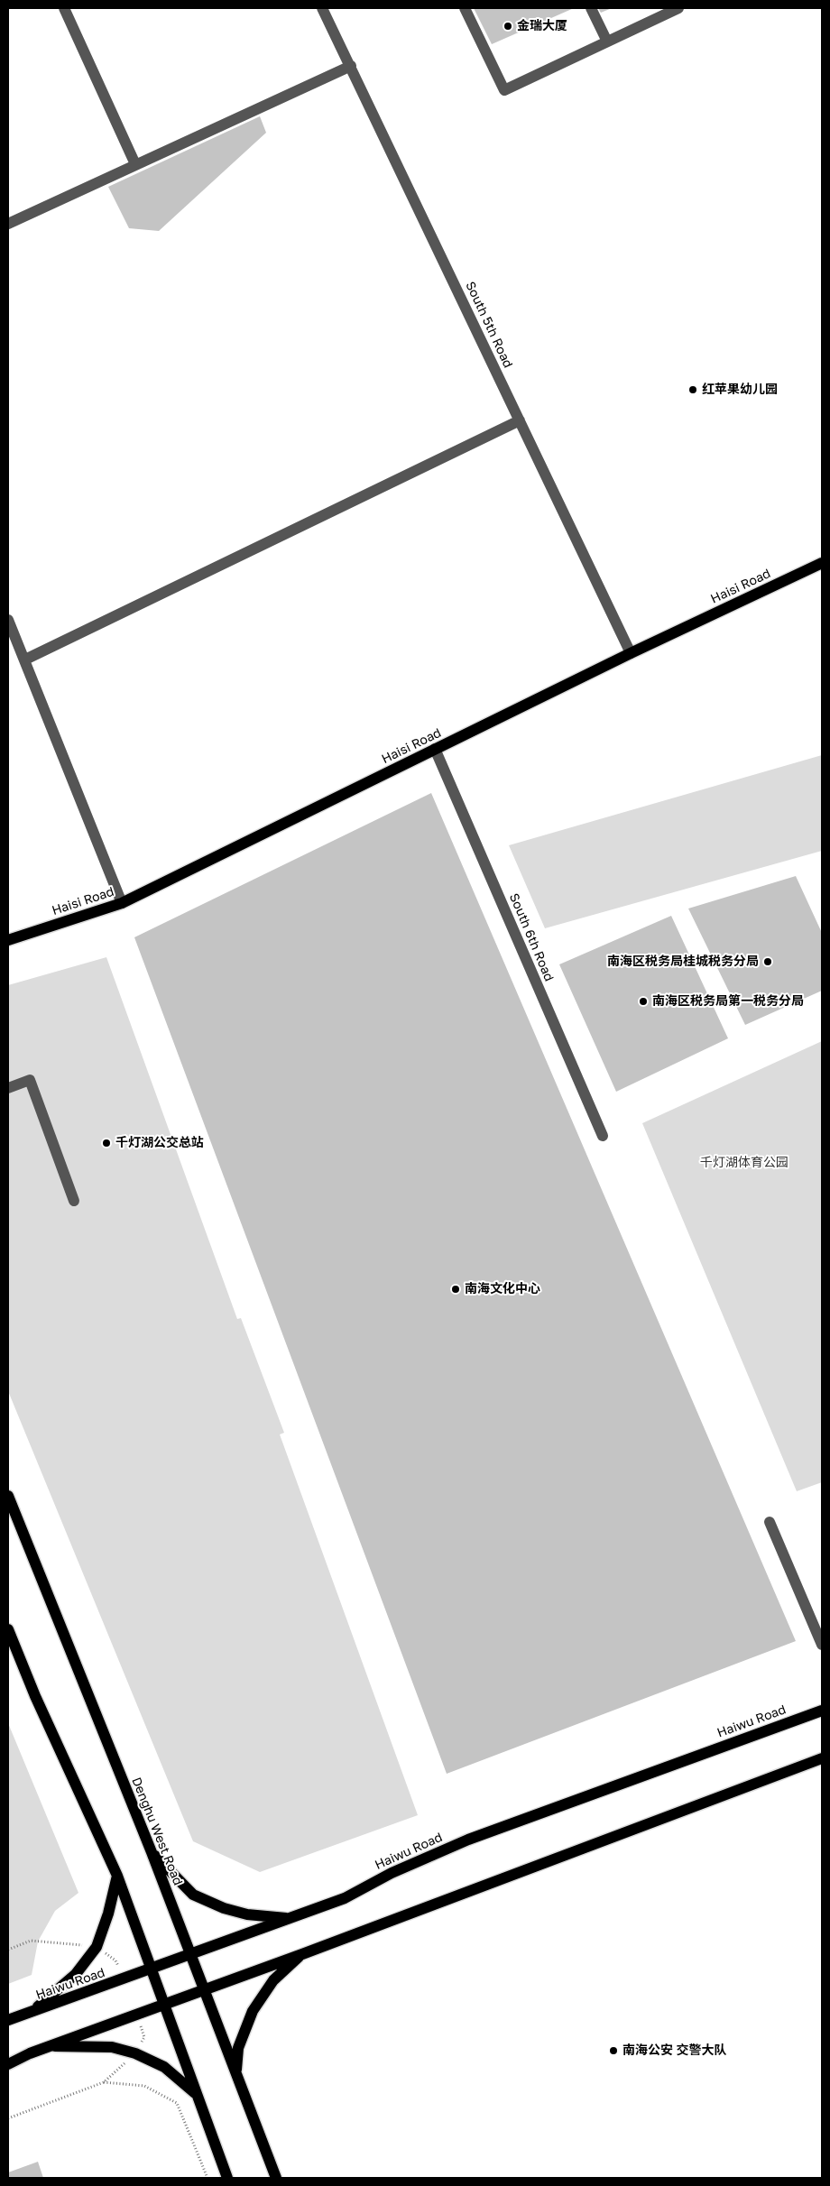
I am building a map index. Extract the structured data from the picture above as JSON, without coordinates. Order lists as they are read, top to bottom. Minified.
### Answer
{"streets":{"main road":["Haisi Road","Haiwu Road","Denghu West Road"],"street":["South 5th Road","South 6th Road"]},"crossings":[["South 5th Road","Haisi Road"],["Haisi Road","South 6th Road"],["Haiwu Road","Denghu West Road"]],"parks":["千灯湖体育公园"],"places":["金瑞大厦","红苹果幼儿园","南海区税务局桂城税务分局","南海区税务局第一税务分局","千灯湖公交总站","南海文化中心","南海公安 交警大队"]}
